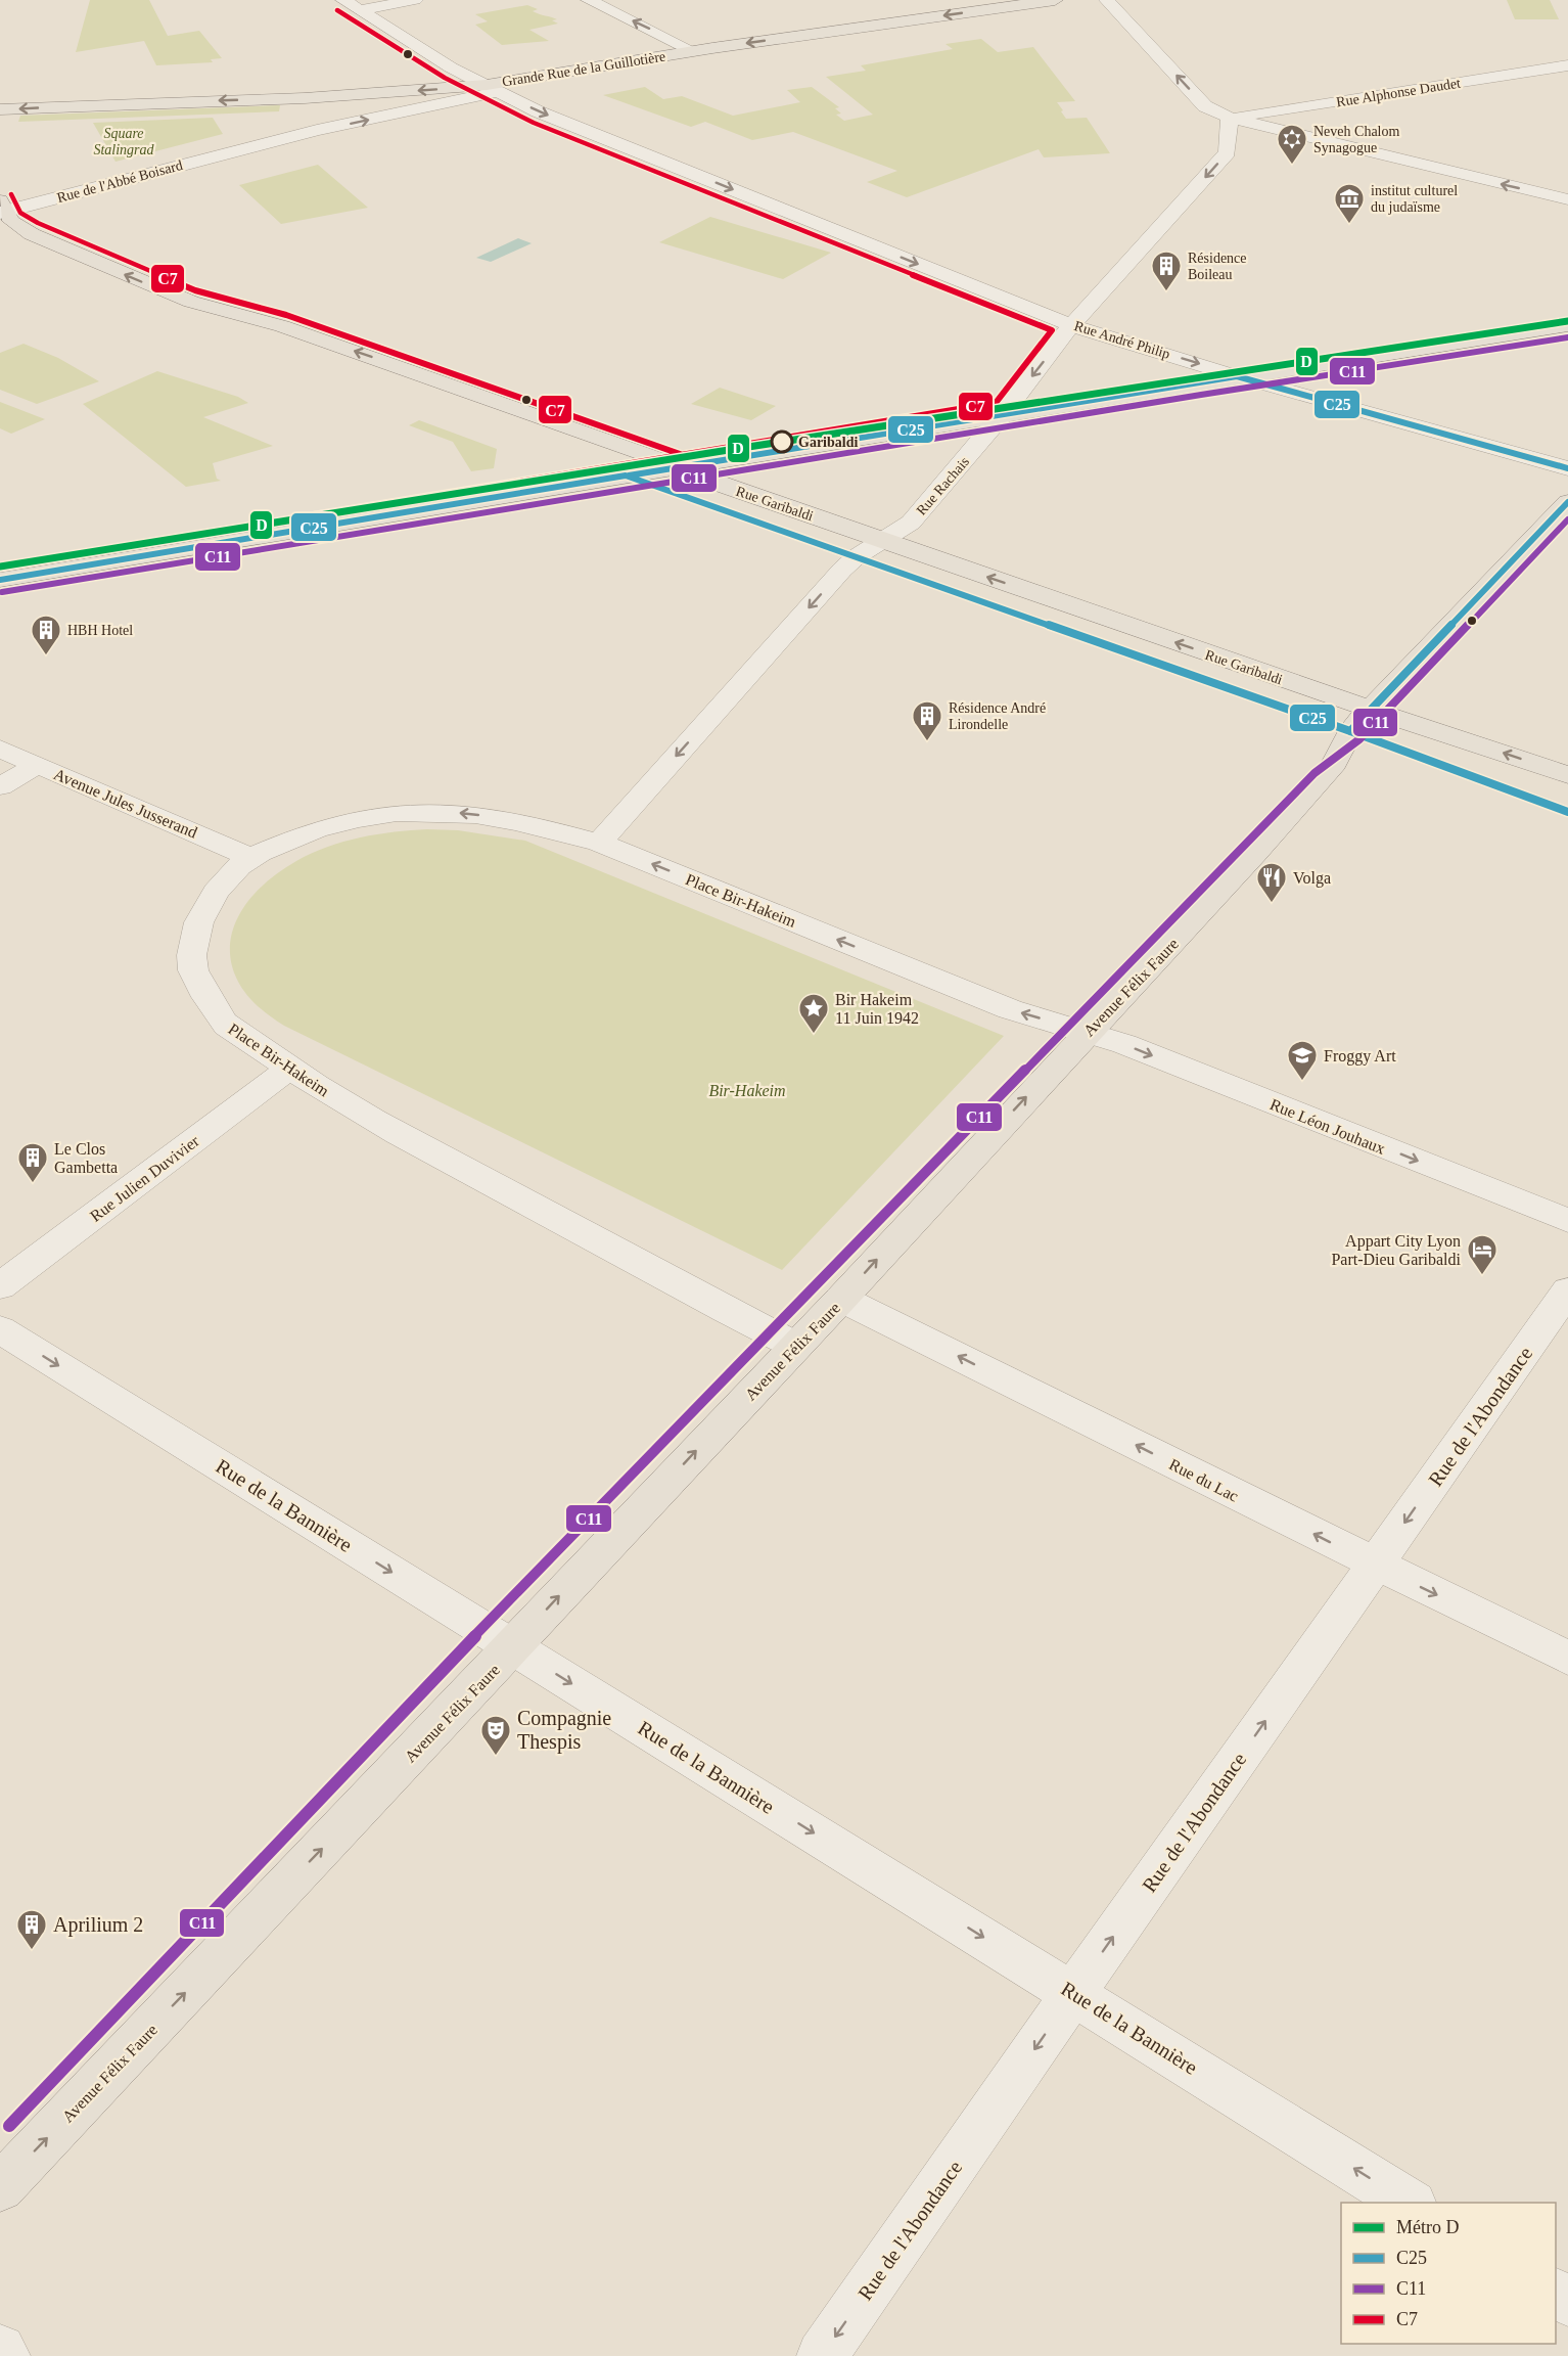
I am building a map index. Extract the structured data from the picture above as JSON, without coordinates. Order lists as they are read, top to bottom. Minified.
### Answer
{"streets":{"main road":["Grande Rue de la Guillotière","Rue Garibaldi","Avenue Félix Faure"],"street":["Rue Alphonse Daudet","Rue de l'Abbé Boisard","Rue André Philip","Rue Rachais","Avenue Jules Jusserand","Place Bir-Hakeim","Rue Léon Jouhaux","Rue Julien Duvivier","Rue de l'Abondance","Rue du Lac","Rue de la Bannière"]},"crossings":[["Grande Rue de la Guillotière","Rue de l'Abbé Boisard"],["Grande Rue de la Guillotière","Rue André Philip"],["Rue Alphonse Daudet","Rue Rachais"],["Rue de l'Abbé Boisard","Rue Garibaldi"],["Rue André Philip","Rue Rachais"],["Rue Rachais","Rue Garibaldi"],["Rue Rachais","Place Bir-Hakeim"],["Rue Garibaldi","Avenue Félix Faure"],["Avenue Jules Jusserand","Place Bir-Hakeim"],["Place Bir-Hakeim","Avenue Félix Faure"],["Place Bir-Hakeim","Rue Léon Jouhaux"],["Place Bir-Hakeim","Rue Julien Duvivier"],["Avenue Félix Faure","Rue Léon Jouhaux"],["Avenue Félix Faure","Rue du Lac"],["Avenue Félix Faure","Rue de la Bannière"],["Rue de l'Abondance","Rue du Lac"],["Rue de l'Abondance","Rue de la Bannière"]],"one_way":["Rue Rachais","Rue Garibaldi","Place Bir-Hakeim","Avenue Félix Faure","Rue Léon Jouhaux"],"parks":["Square Stalingrad","Bir-Hakeim"],"places":{"synagogue":["Neveh Chalom Synagogue"],"museum":["institut culturel du judaïsme"],"building":["Résidence Boileau","HBH Hotel","Résidence André Lirondelle","Le Clos Gambetta","Aprilium 2"],"other":["Garibaldi"],"restaurant":["Volga"],"place":["Bir Hakeim 11 Juin 1942"],"school or university":["Froggy Art"],"hotel":["Appart City Lyon Part-Dieu Garibaldi"],"theatre":["Compagnie Thespis"]},"lines":["transit line C7","metro line D","transit line C11","transit line C25"],"legend":["Métro D","C25","C11","C7"]}
